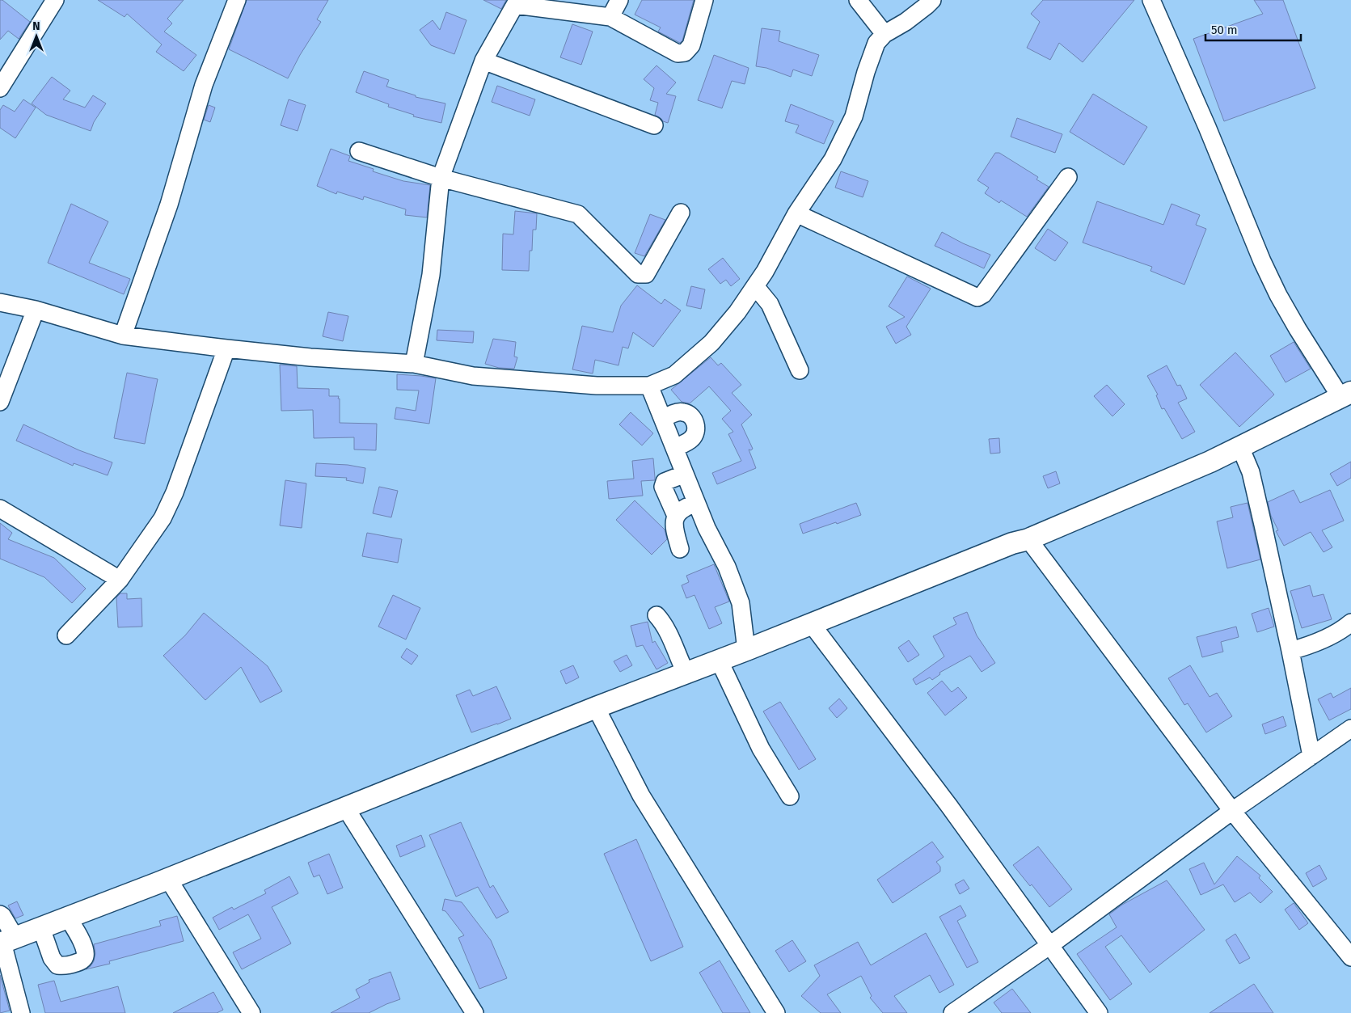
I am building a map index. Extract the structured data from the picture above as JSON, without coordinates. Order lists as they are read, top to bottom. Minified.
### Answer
{"scale_bar":"50 m","north":"top"}
